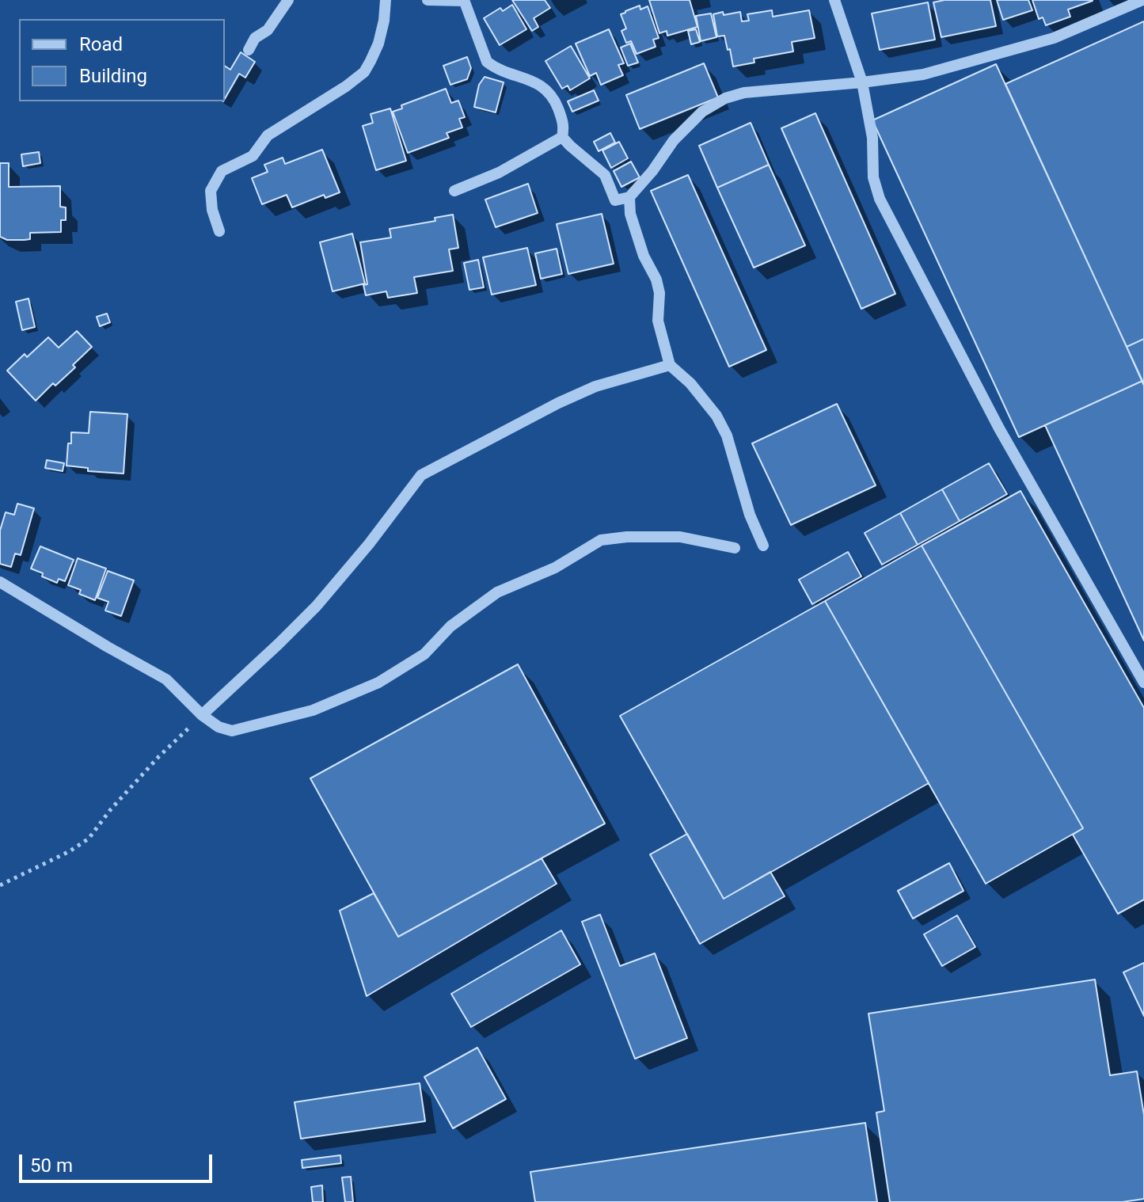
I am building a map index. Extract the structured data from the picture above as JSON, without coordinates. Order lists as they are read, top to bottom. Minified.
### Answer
{"legend":["Road","Building"],"scale_bar":"50 m"}
